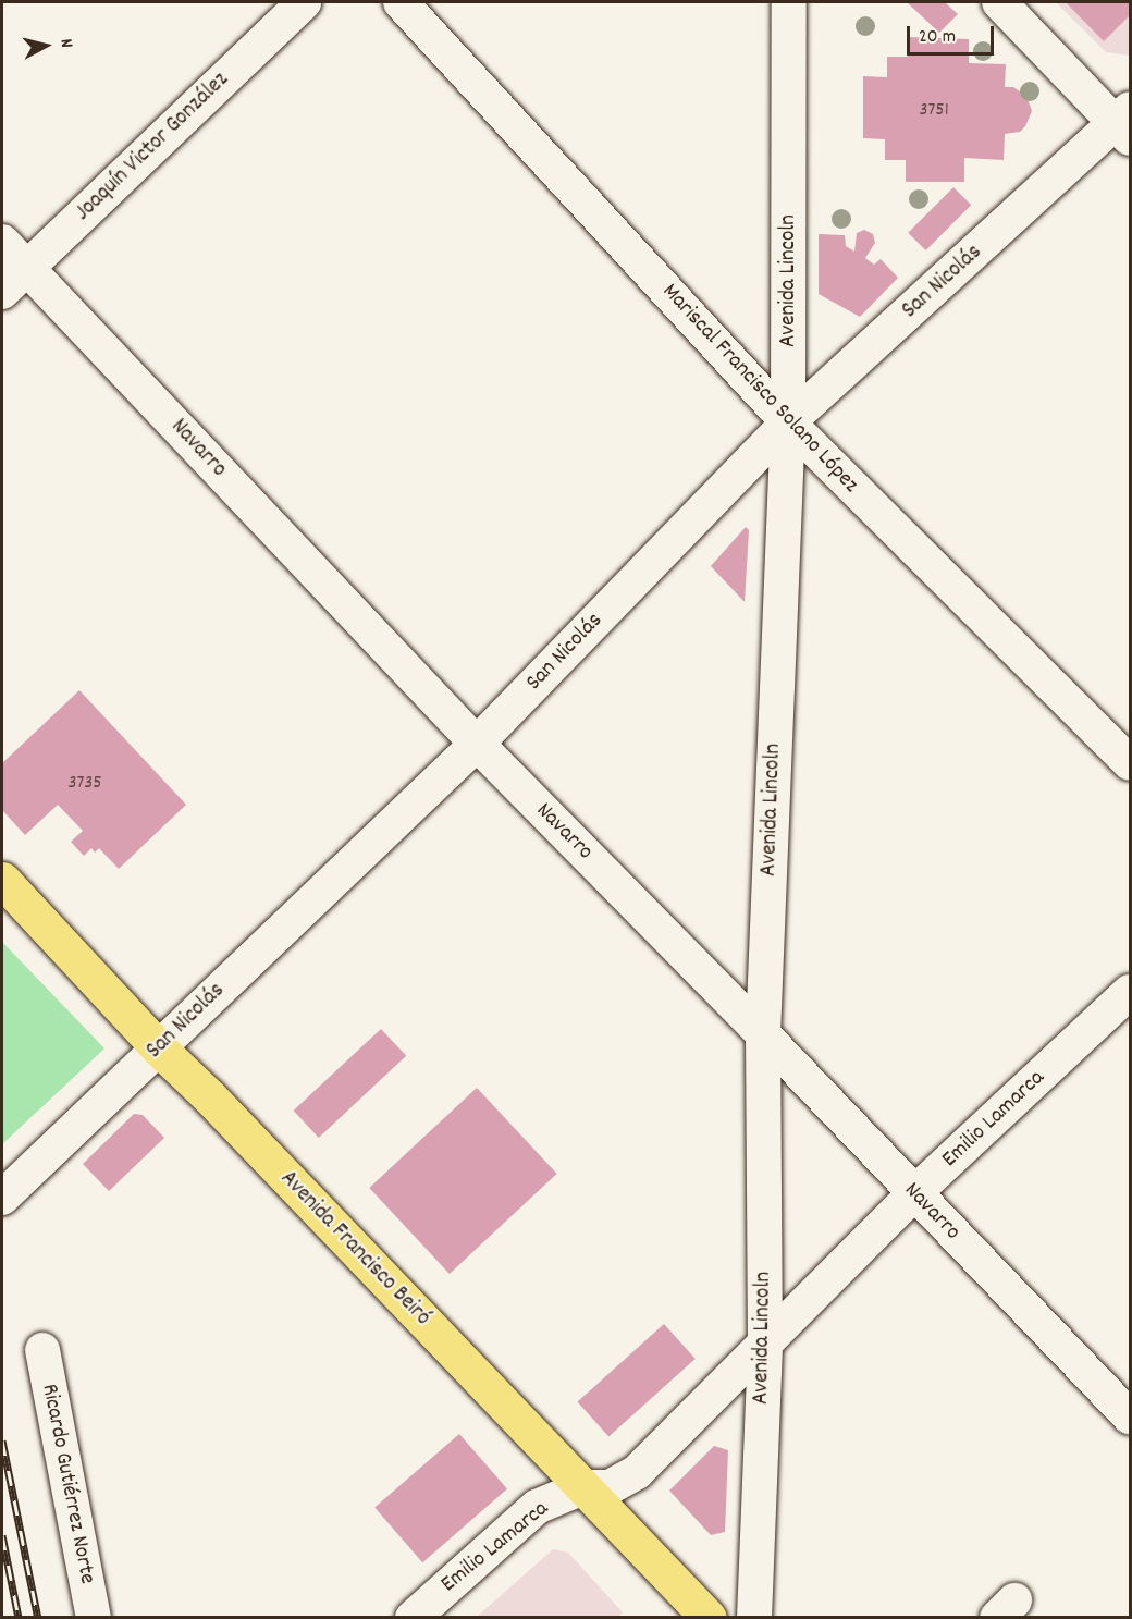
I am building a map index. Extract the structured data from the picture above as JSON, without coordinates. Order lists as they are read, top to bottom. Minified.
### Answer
{"streets":{"main road":["Avenida Francisco Beiró"],"street":["Joaquín Victor González","Avenida Lincoln","San Nicolás","Mariscal Francisco Solano López","Navarro","Emilio Lamarca","Ricardo Gutiérrez Norte"]},"crossings":[["Joaquín Victor González","Navarro"],["Avenida Lincoln","San Nicolás"],["Avenida Lincoln","Mariscal Francisco Solano López"],["Avenida Lincoln","Navarro"],["Avenida Lincoln","Emilio Lamarca"],["San Nicolás","Mariscal Francisco Solano López"],["San Nicolás","Navarro"],["San Nicolás","Avenida Francisco Beiró"],["Navarro","Emilio Lamarca"],["Emilio Lamarca","Avenida Francisco Beiró"]],"house_numbers":["3751","3735"],"scale_bar":"20 m","north":"right"}
